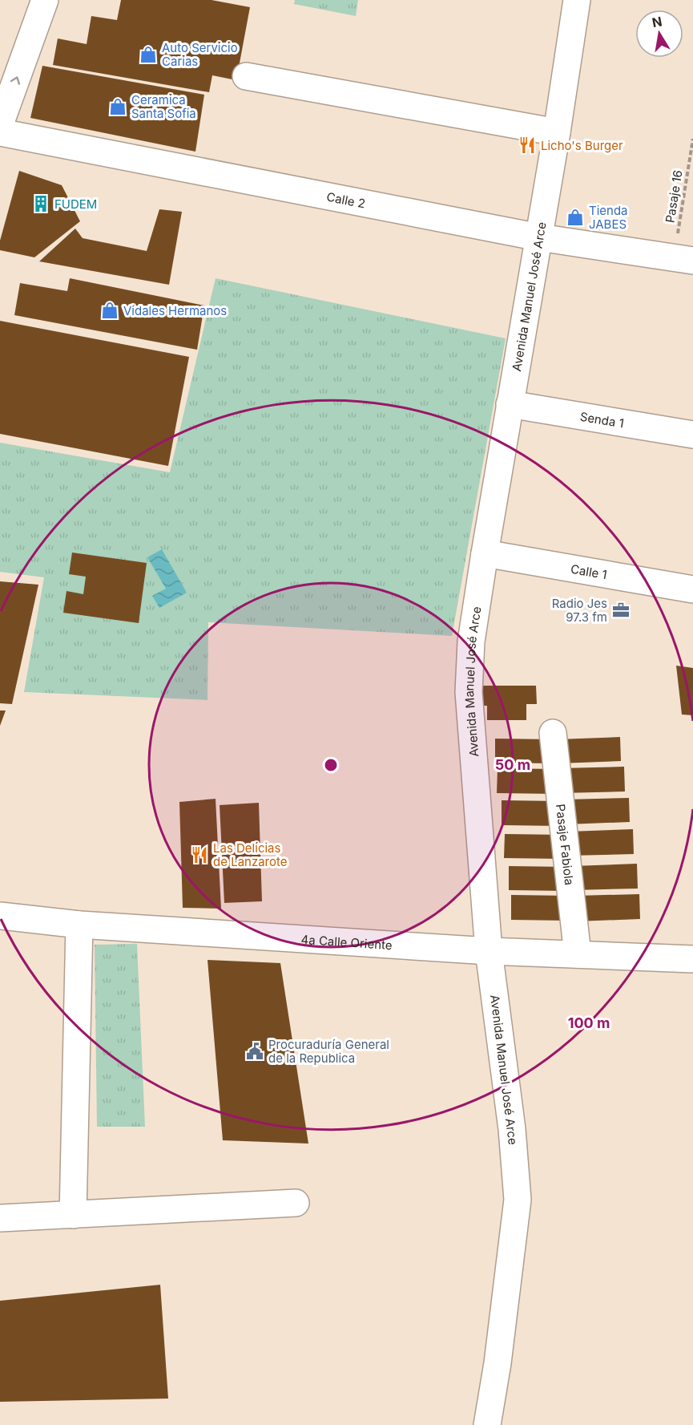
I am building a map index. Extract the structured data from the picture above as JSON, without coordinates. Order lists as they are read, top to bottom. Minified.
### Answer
{"streets":{"street":["Calle 2","Avenida Manuel José Arce","Senda 1","Calle 1","Pasaje Fabiola","4a Calle Oriente"],"path":["Pasaje 16"]},"crossings":[["Pasaje 16","Calle 2"],["Calle 2","Avenida Manuel José Arce"],["Avenida Manuel José Arce","Senda 1"],["Avenida Manuel José Arce","Calle 1"],["Avenida Manuel José Arce","4a Calle Oriente"],["Pasaje Fabiola","4a Calle Oriente"]],"places":{"shop":["Auto Servicio Carias","Ceramica Santa Sofia","Tienda JABES","Vidales Hermanos"],"restaurant":["Licho's Burger","Las Delicias de Lanzarote"],"building":["FUDEM"],"office":["Radio Jes 97.3 fm"],"public building":["Procuraduría General de la Republica"]},"north":"top","rings":["50 m","100 m"]}
